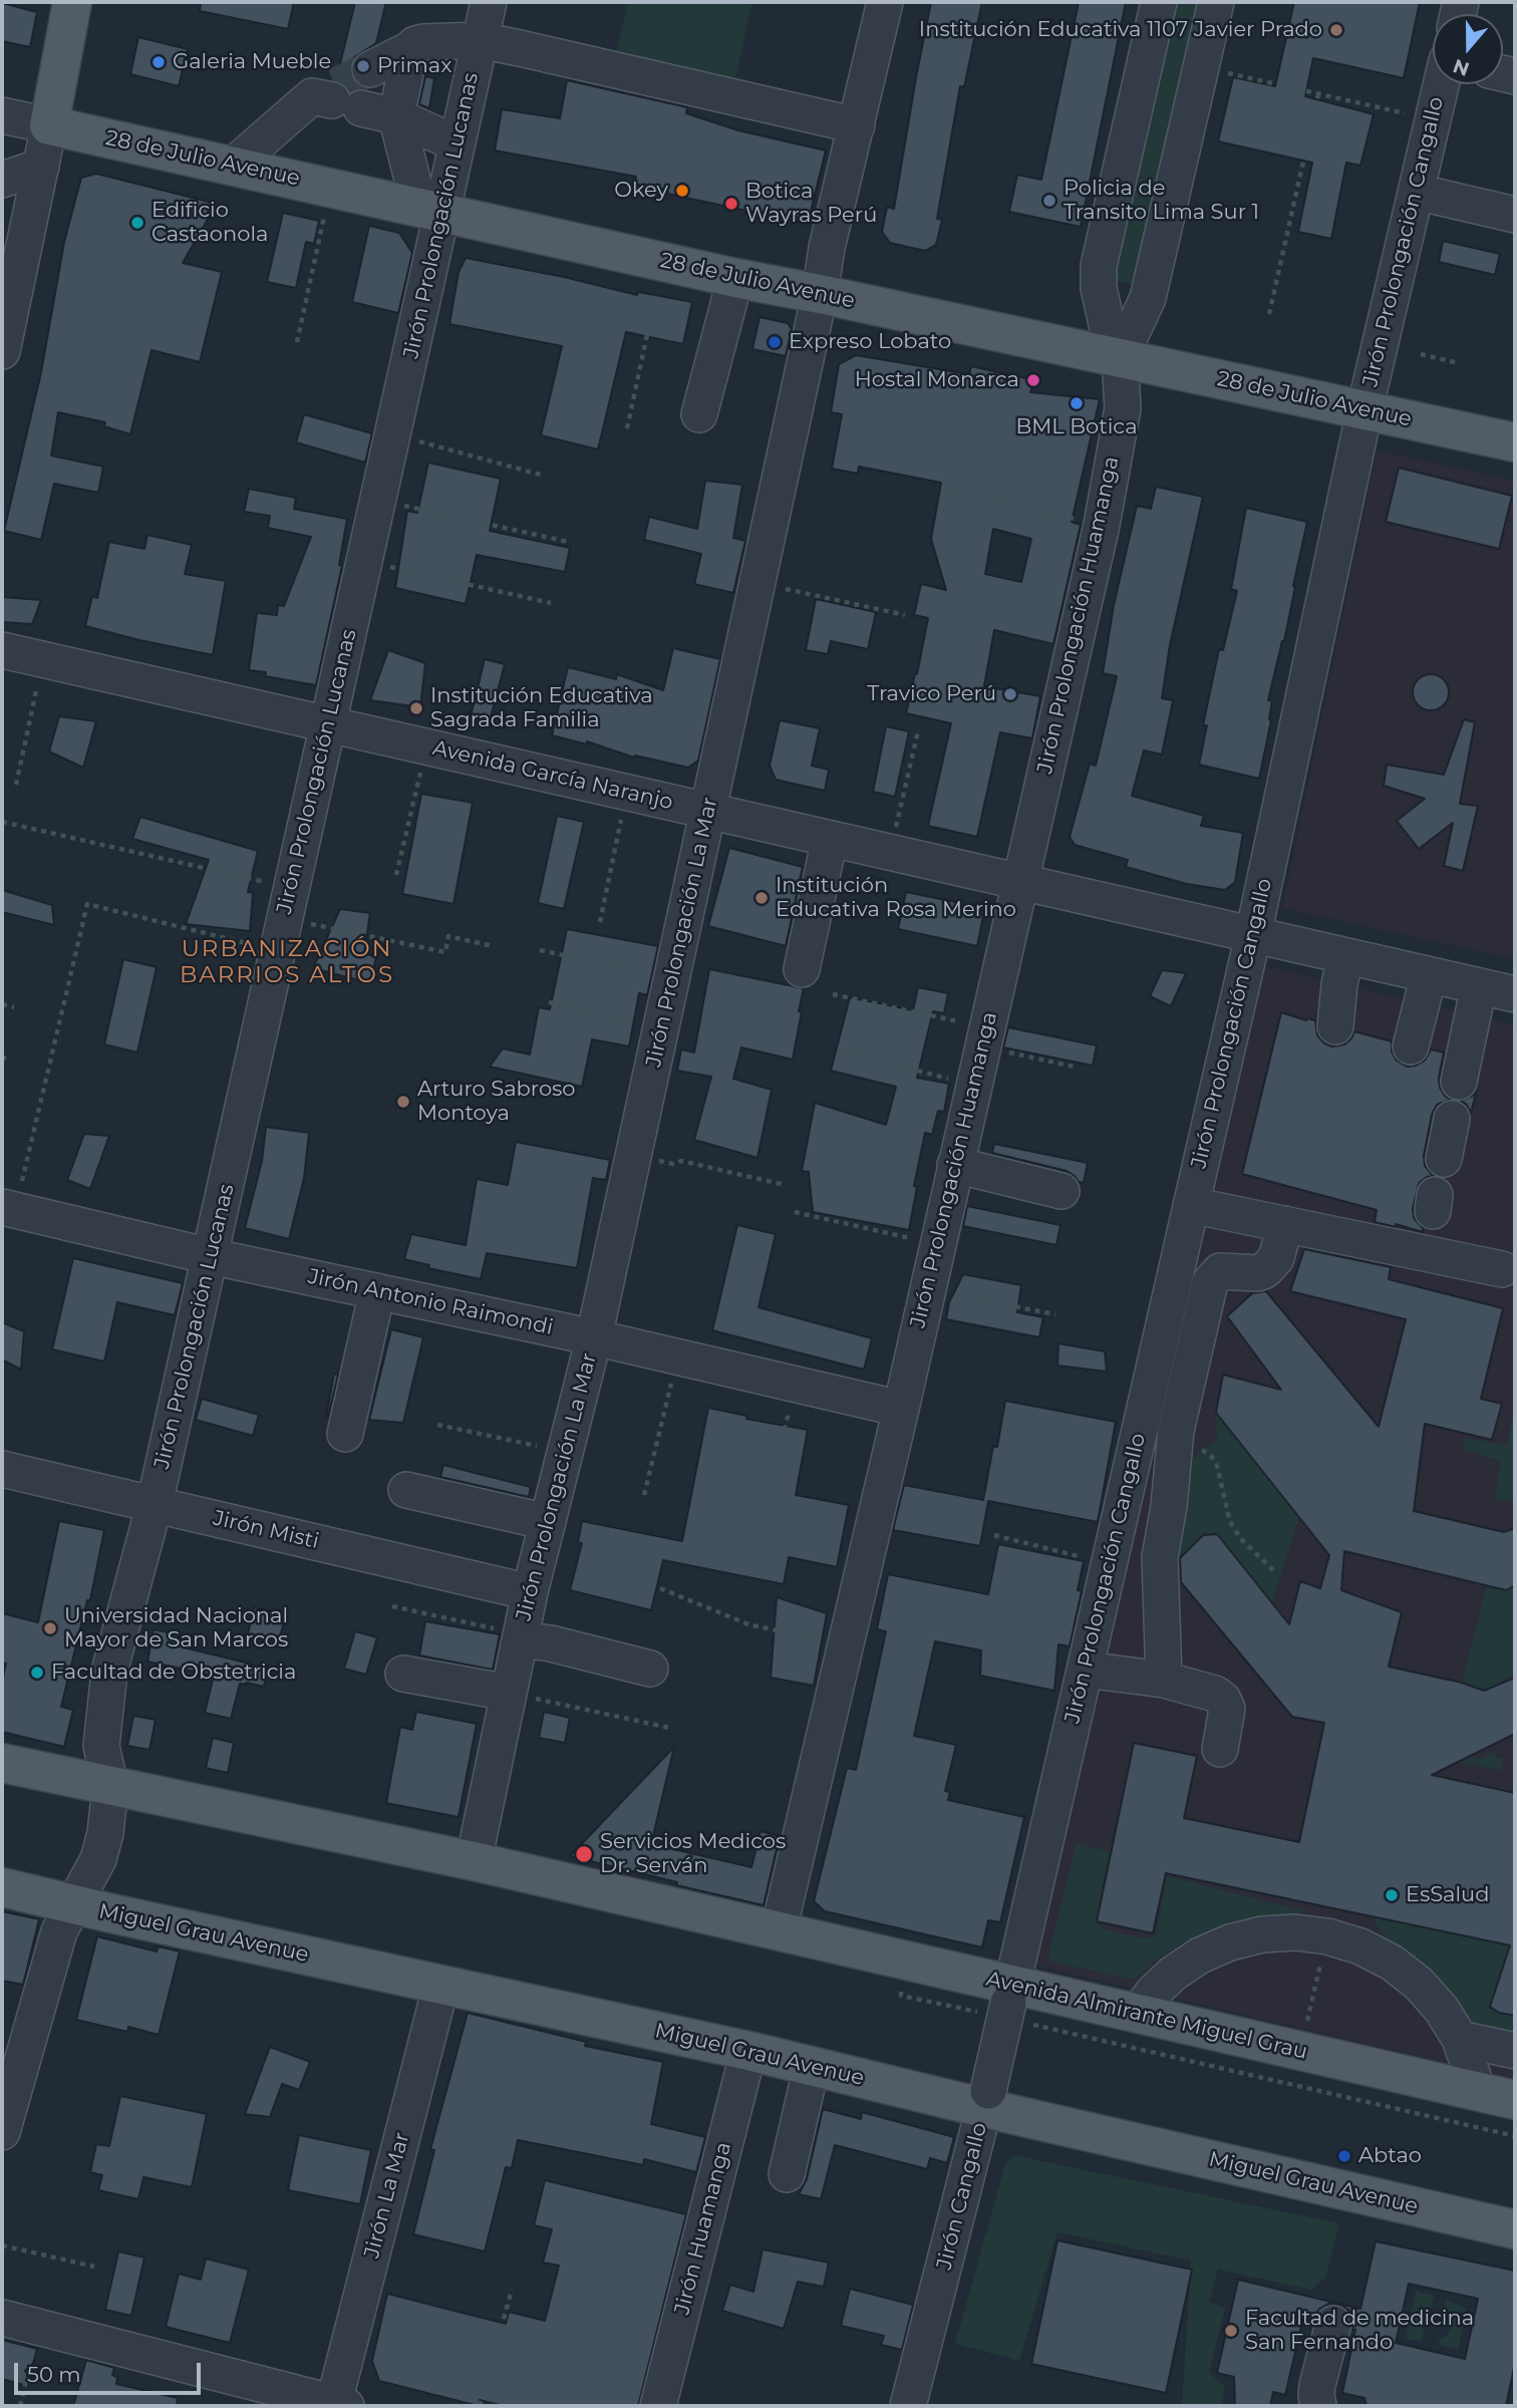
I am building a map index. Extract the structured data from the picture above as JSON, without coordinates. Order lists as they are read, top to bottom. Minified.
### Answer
{"streets":{"main road":["28 de Julio Avenue","Miguel Grau Avenue","Avenida Almirante Miguel Grau"],"street":["Jirón Prolongación Lucanas","Jirón Prolongación Cangallo","Jirón Prolongación Huamanga","Avenida García Naranjo","Jirón Prolongación La Mar","Jirón Antonio Raimondi","Jirón Misti","Jirón La Mar","Jirón Cangallo","Jirón Huamanga"]},"crossings":[["28 de Julio Avenue","Jirón Prolongación Lucanas"],["28 de Julio Avenue","Jirón Prolongación Cangallo"],["28 de Julio Avenue","Jirón Prolongación Huamanga"],["28 de Julio Avenue","Jirón Prolongación La Mar"],["Jirón Prolongación Lucanas","Avenida García Naranjo"],["Jirón Prolongación Lucanas","Jirón Antonio Raimondi"],["Jirón Prolongación Lucanas","Jirón Misti"],["Jirón Prolongación Lucanas","Miguel Grau Avenue"],["Jirón Prolongación Cangallo","Avenida García Naranjo"],["Jirón Prolongación Cangallo","Avenida Almirante Miguel Grau"],["Jirón Prolongación Cangallo","Jirón Cangallo"],["Jirón Prolongación Huamanga","Avenida García Naranjo"],["Jirón Prolongación Huamanga","Jirón Antonio Raimondi"],["Jirón Prolongación Huamanga","Avenida Almirante Miguel Grau"],["Avenida García Naranjo","Jirón Prolongación La Mar"],["Jirón Prolongación La Mar","Jirón Antonio Raimondi"],["Jirón Prolongación La Mar","Jirón Misti"],["Miguel Grau Avenue","Jirón La Mar"],["Miguel Grau Avenue","Jirón Cangallo"],["Miguel Grau Avenue","Jirón Huamanga"],["Avenida Almirante Miguel Grau","Jirón Cangallo"]],"districts":["URBANIZACIÓN BARRIOS ALTOS"],"places":["Institución Educativa 1107 Javier Prado","Galeria Mueble","Primax","Okey","Policia de Transito Lima Sur 1","Botica Wayras Perú","Edificio Castaonola","Expreso Lobato","Hostal Monarca","BML Botica","Travico Perú","Institución Educativa Sagrada Familia","Institución Educativa Rosa Merino","Arturo Sabroso Montoya","Universidad Nacional Mayor de San Marcos","Facultad de Obstetricia","Servicios Medicos Dr. Serván","EsSalud","Abtao","Facultad de medicina San Fernando"],"scale_bar":"50 m","north":"bottom"}
